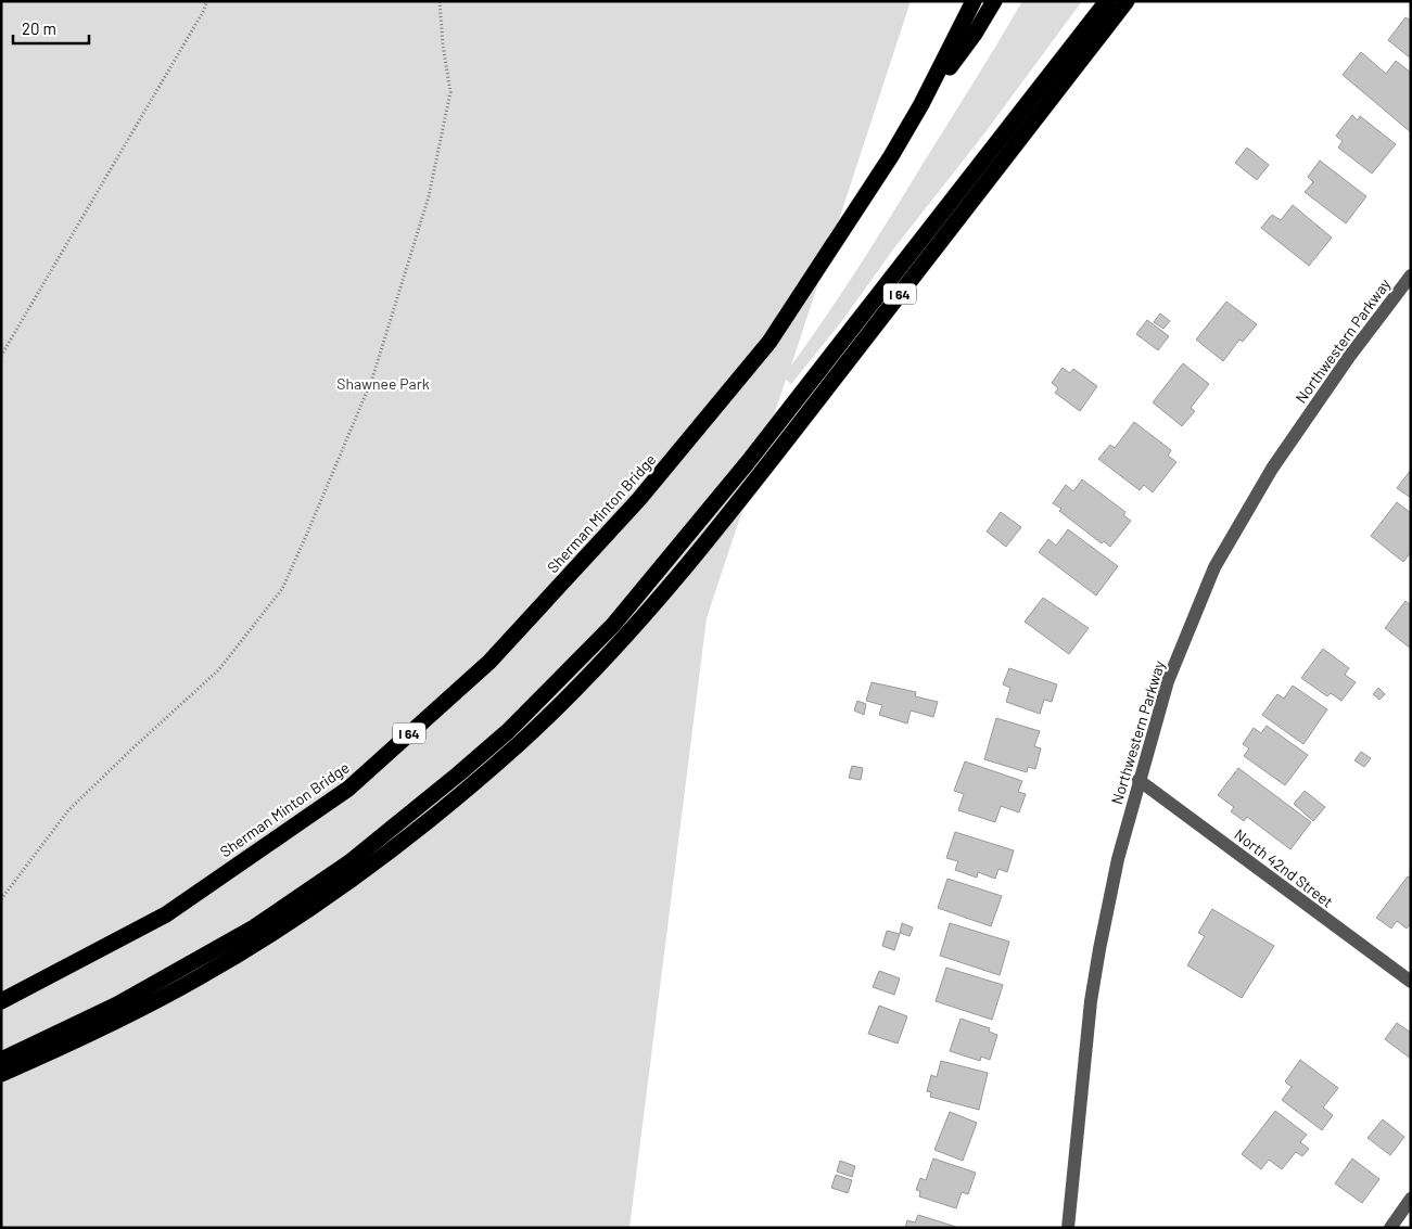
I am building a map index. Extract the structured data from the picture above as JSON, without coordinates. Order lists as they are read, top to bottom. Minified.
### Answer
{"streets":{"highway":["I 64","Sherman Minton Bridge"],"street":["Northwestern Parkway","North 42nd Street"]},"crossings":[["I 64","Sherman Minton Bridge"],["Northwestern Parkway","North 42nd Street"]],"parks":["Shawnee Park"],"scale_bar":"20 m"}
